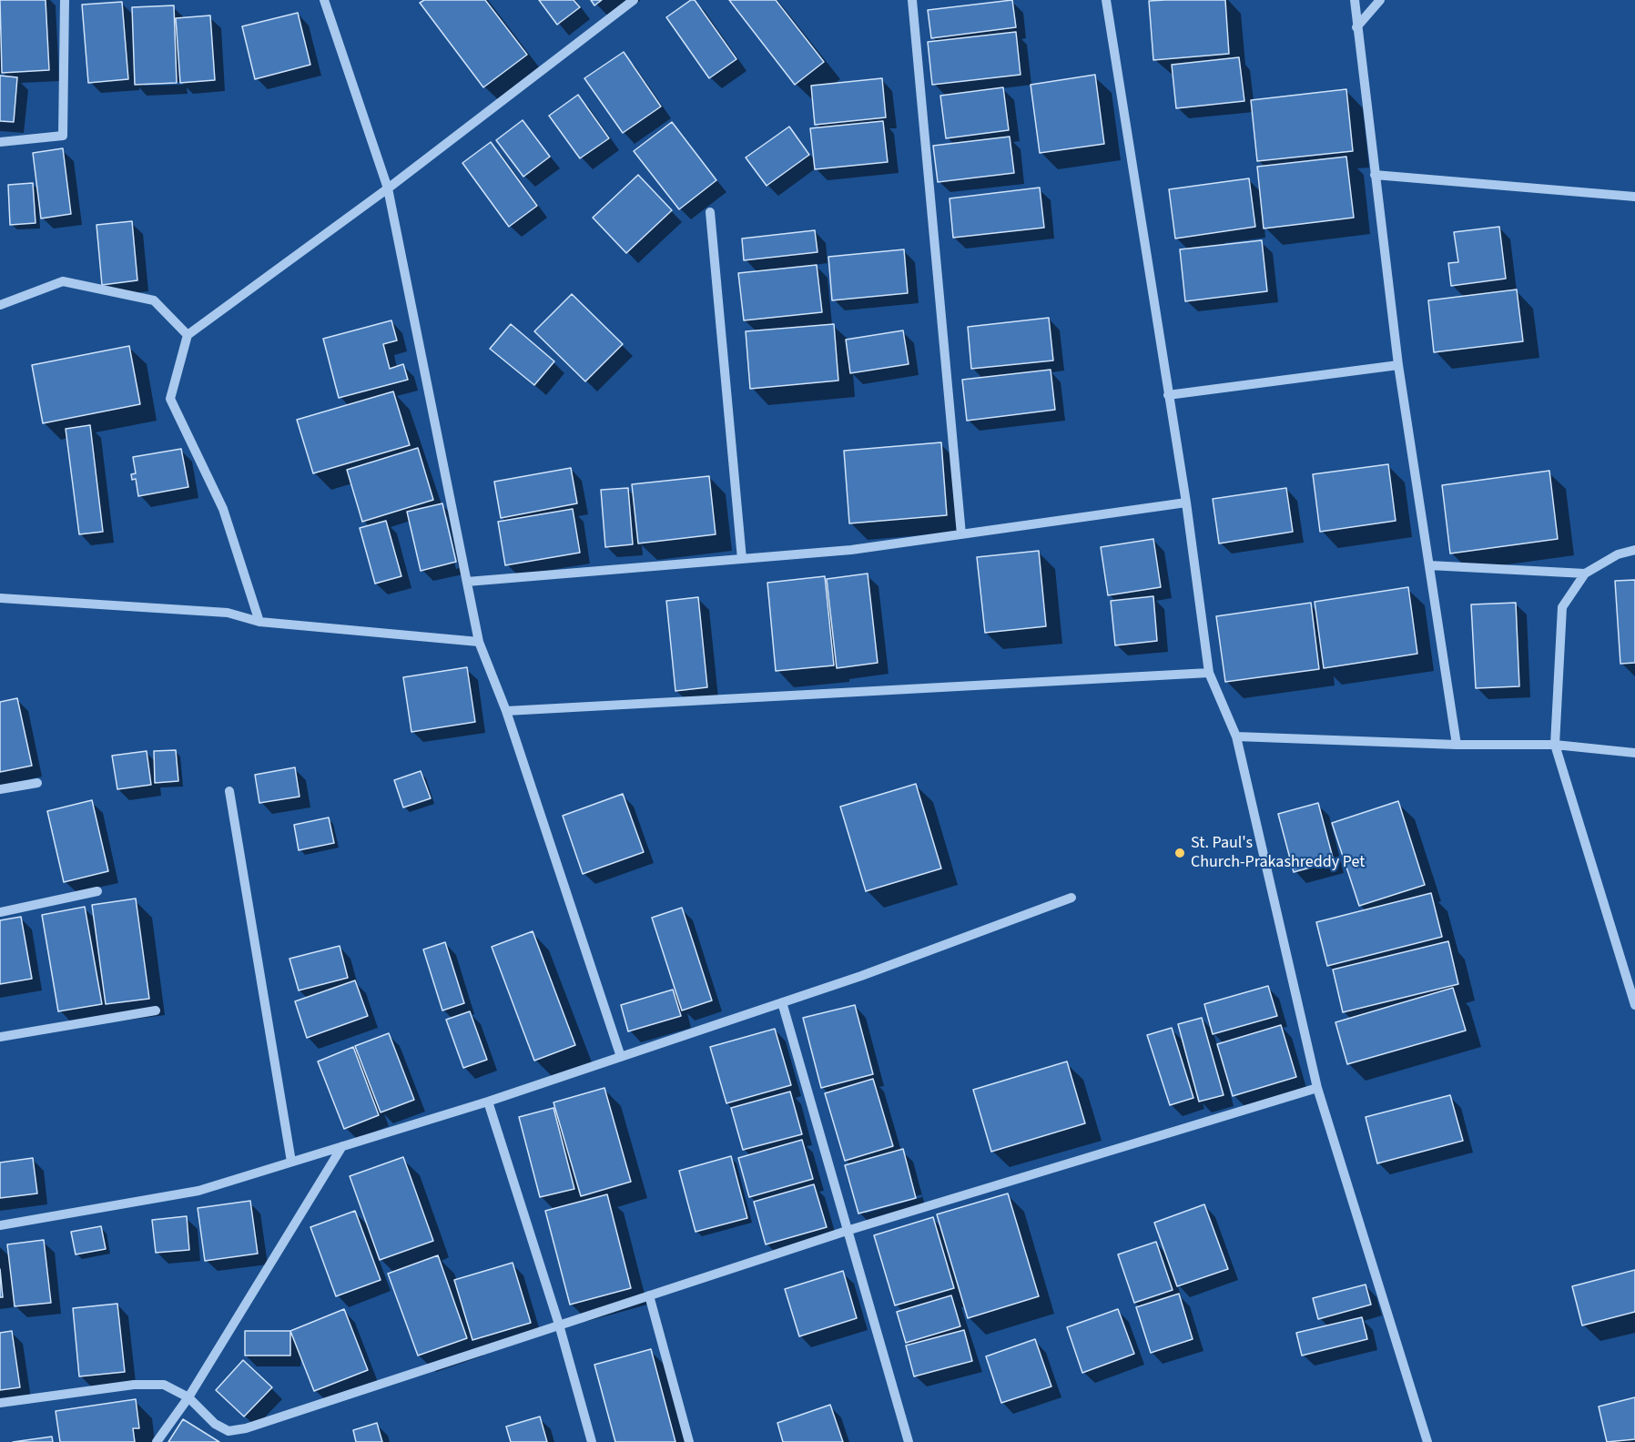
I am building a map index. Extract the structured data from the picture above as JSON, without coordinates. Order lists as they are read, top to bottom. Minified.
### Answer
{"places":["St. Paul's Church-Prakashreddy Pet"]}
